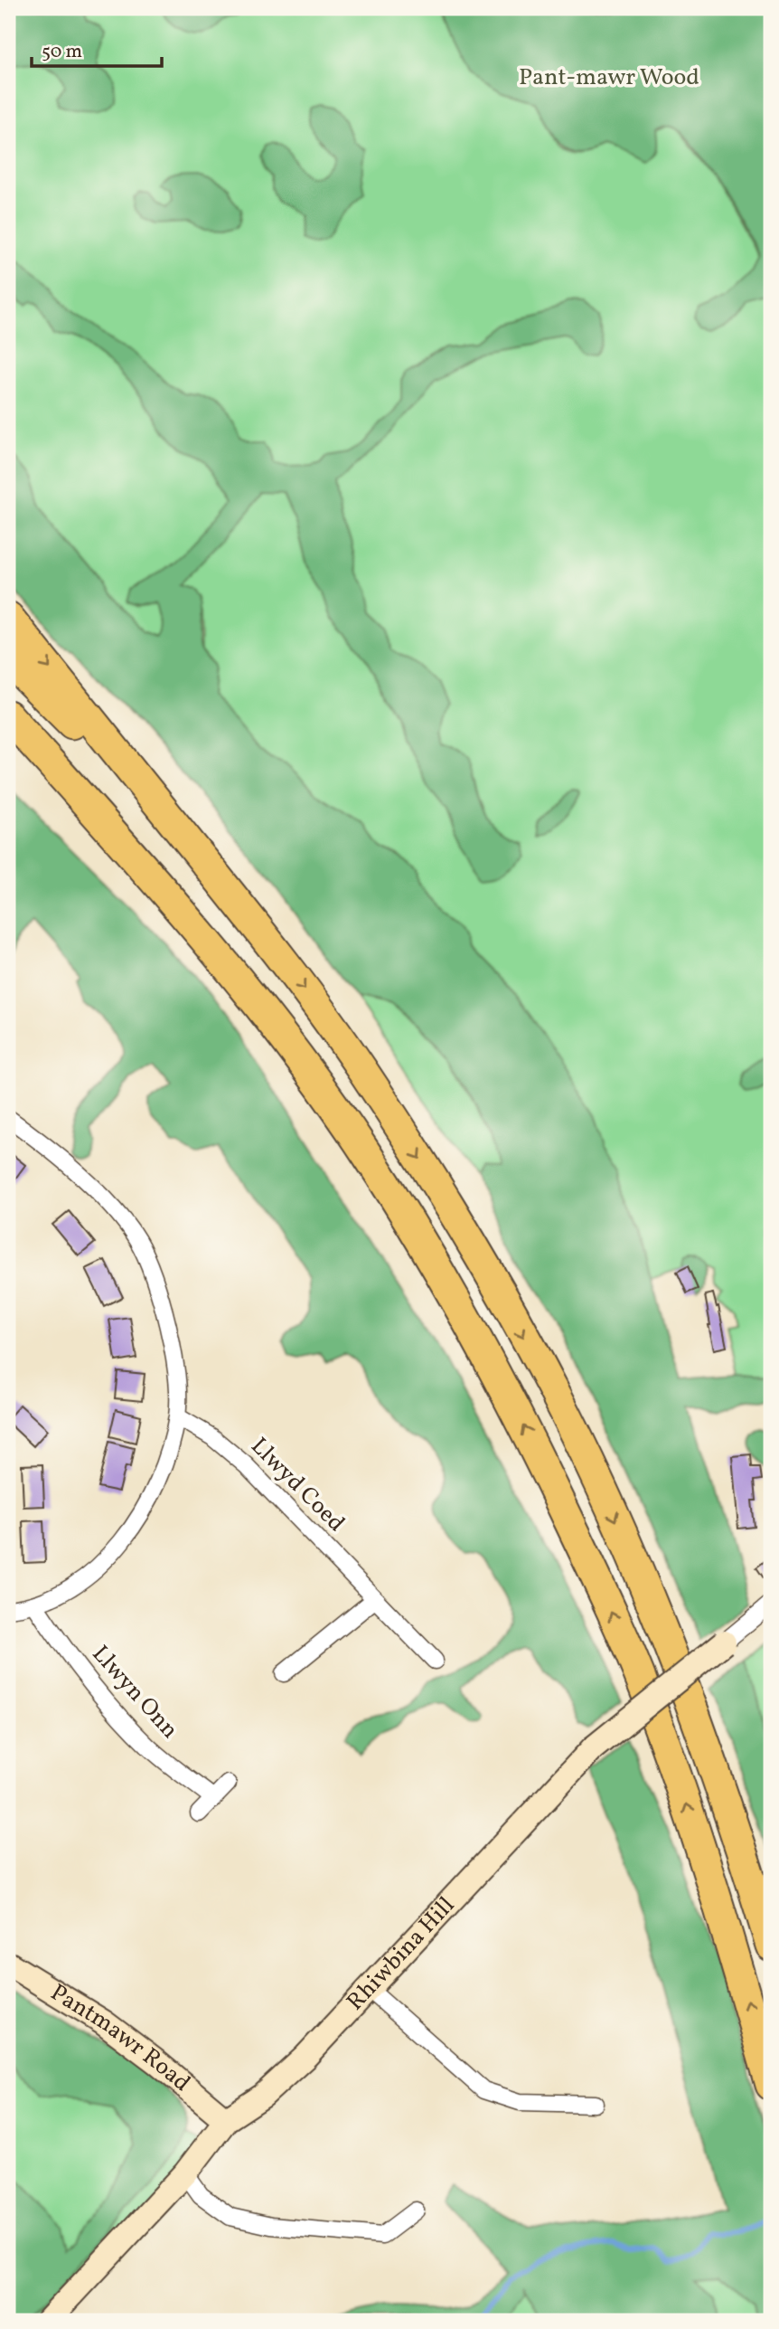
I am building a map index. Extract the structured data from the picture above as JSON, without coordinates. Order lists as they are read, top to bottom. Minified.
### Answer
{"streets":{"street":["Llwyd Coed","Llwyn Onn","Rhiwbina Hill","Pantmawr Road"]},"crossings":[["Rhiwbina Hill","Pantmawr Road"]],"parks":["Pant-mawr Wood"],"scale_bar":"50 m"}
